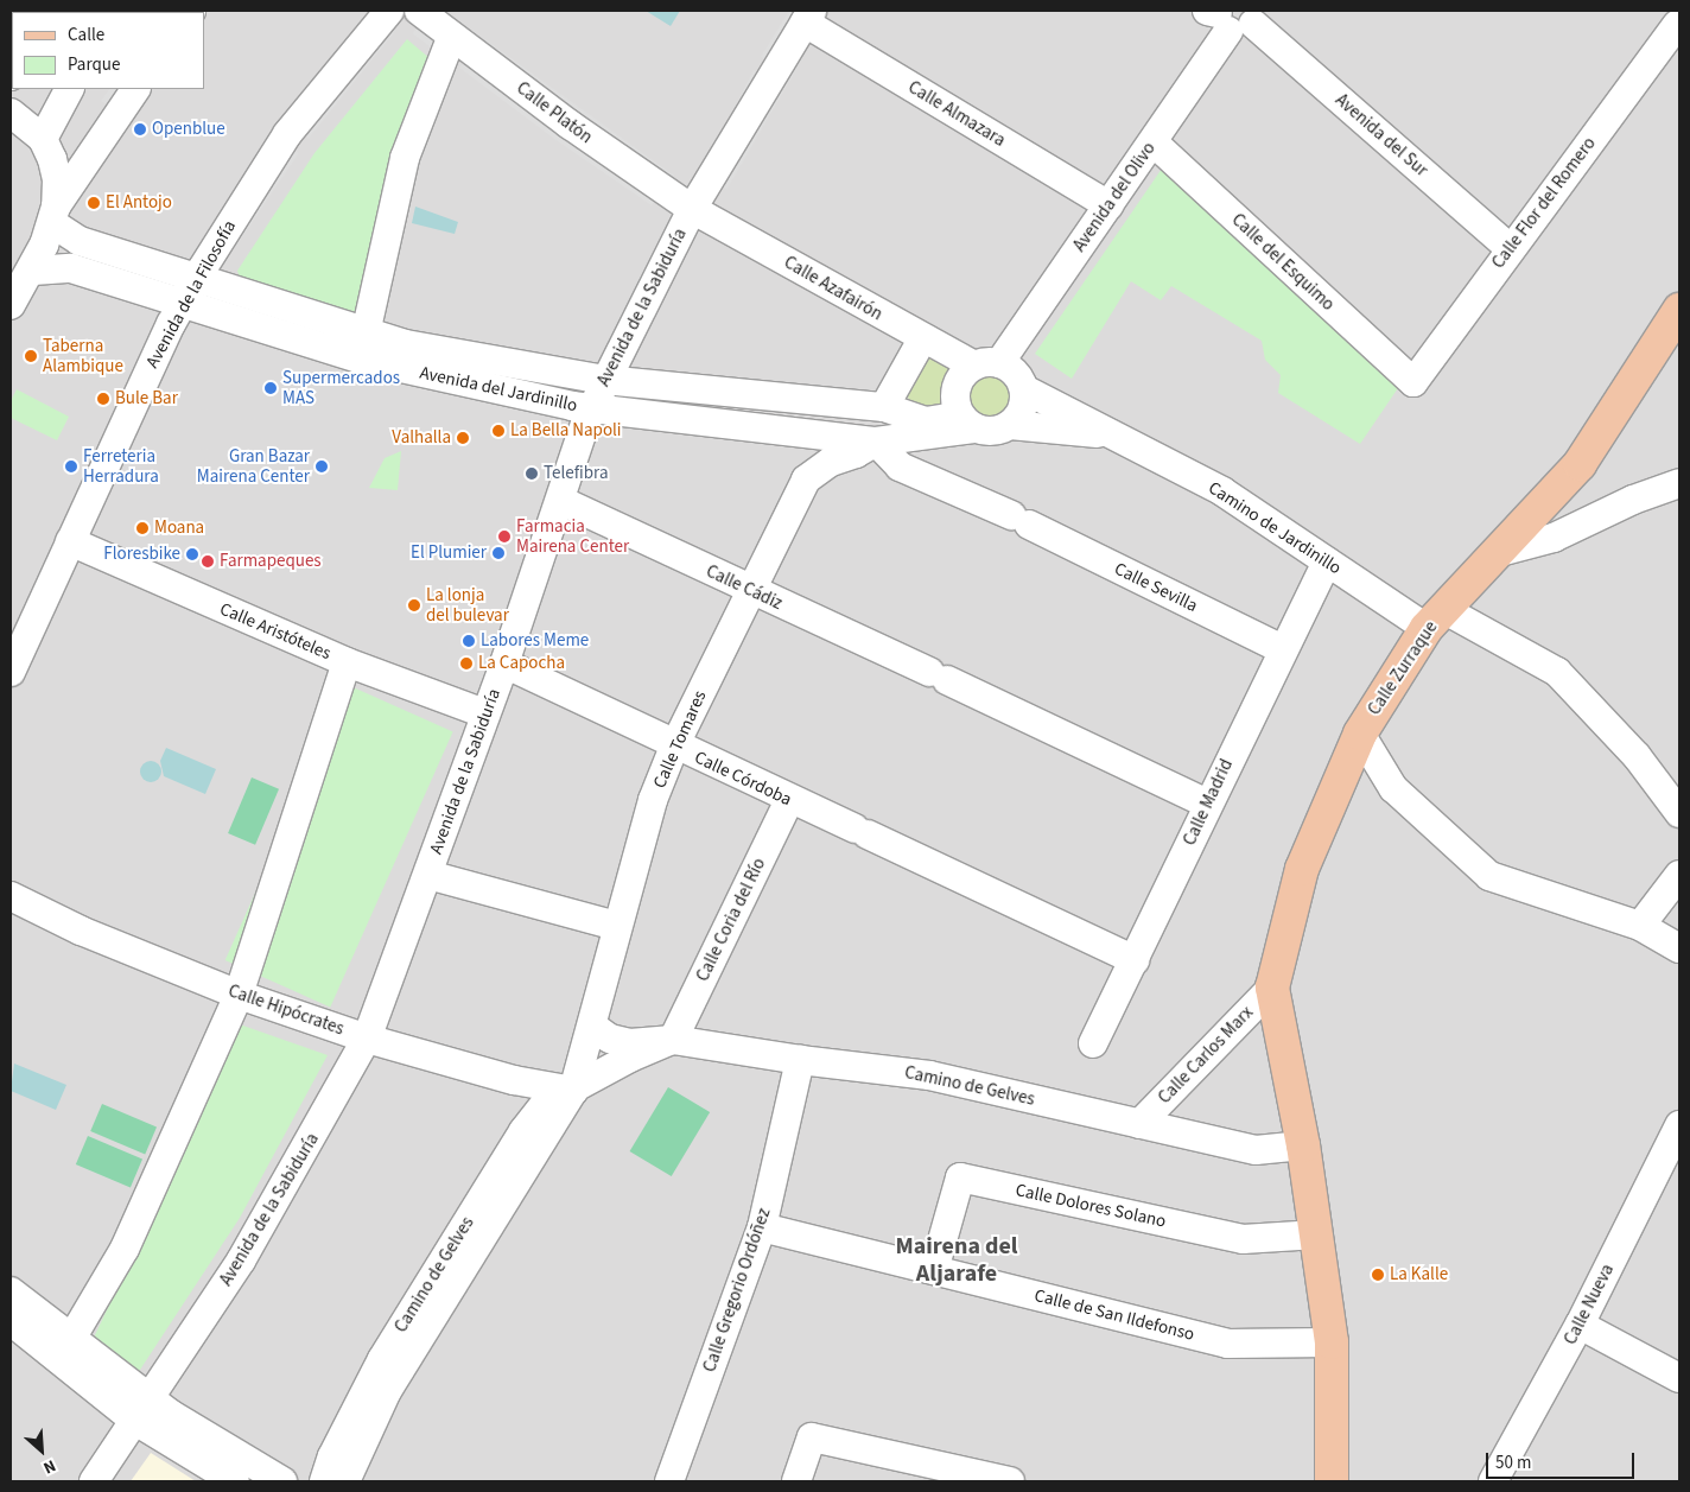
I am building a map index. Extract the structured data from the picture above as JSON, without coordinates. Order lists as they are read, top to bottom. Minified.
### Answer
{"streets":{"main road":["Calle Zurraque"],"street":["Calle Platón","Calle Almazara","Avenida del Sur","Avenida del Olivo","Calle Flor del Romero","Calle del Esquimo","Calle Azafairón","Avenida de la Filosofía","Avenida de la Sabiduría","Avenida del Jardinillo","Camino de Jardinillo","Calle Cádiz","Calle Sevilla","Calle Aristóteles","Calle Tomares","Calle Córdoba","Calle Madrid","Calle Coria del Río","Calle Hipócrates","Calle Carlos Marx","Camino de Gelves","Calle Dolores Solano","Calle Gregorio Ordóñez","Calle Nueva","Calle de San Ildefonso"]},"crossings":[["Calle Platón","Calle Azafairón"],["Calle Platón","Avenida de la Sabiduría"],["Calle Almazara","Avenida del Olivo"],["Calle Almazara","Avenida de la Sabiduría"],["Avenida del Sur","Avenida del Olivo"],["Avenida del Sur","Calle Flor del Romero"],["Avenida del Olivo","Calle del Esquimo"],["Avenida del Olivo","Calle Azafairón"],["Avenida del Olivo","Avenida del Jardinillo"],["Calle Flor del Romero","Calle del Esquimo"],["Calle Azafairón","Avenida de la Sabiduría"],["Calle Azafairón","Avenida del Jardinillo"],["Avenida de la Filosofía","Avenida del Jardinillo"],["Avenida de la Filosofía","Calle Aristóteles"],["Avenida de la Sabiduría","Avenida del Jardinillo"],["Avenida de la Sabiduría","Calle Cádiz"],["Avenida de la Sabiduría","Calle Aristóteles"],["Avenida de la Sabiduría","Calle Córdoba"],["Avenida de la Sabiduría","Calle Hipócrates"],["Avenida del Jardinillo","Calle Sevilla"],["Avenida del Jardinillo","Calle Tomares"],["Camino de Jardinillo","Calle Zurraque"],["Camino de Jardinillo","Calle Madrid"],["Calle Cádiz","Calle Tomares"],["Calle Cádiz","Calle Madrid"],["Calle Sevilla","Calle Tomares"],["Calle Sevilla","Calle Madrid"],["Calle Zurraque","Calle Carlos Marx"],["Calle Tomares","Calle Córdoba"],["Calle Tomares","Calle Hipócrates"],["Calle Tomares","Camino de Gelves"],["Calle Córdoba","Calle Madrid"],["Calle Córdoba","Calle Coria del Río"],["Calle Coria del Río","Camino de Gelves"],["Calle Hipócrates","Camino de Gelves"],["Calle Carlos Marx","Camino de Gelves"],["Camino de Gelves","Calle Gregorio Ordóñez"],["Calle Dolores Solano","Calle de San Ildefonso"],["Calle Gregorio Ordóñez","Calle de San Ildefonso"]],"districts":["Mairena del Aljarafe"],"places":["Openblue","El Antojo","Taberna Alambique","Supermercados MAS","Bule Bar","La Bella Napoli","Valhalla","Ferreteria Herradura","Gran Bazar Mairena Center","Telefibra","Moana","Farmacia Mairena Center","El Plumier","Floresbike","Farmapeques","La lonja del bulevar","Labores Meme","La Capocha","La Kalle"],"legend":["Calle","Parque"],"scale_bar":"50 m","north":"bottom right"}
